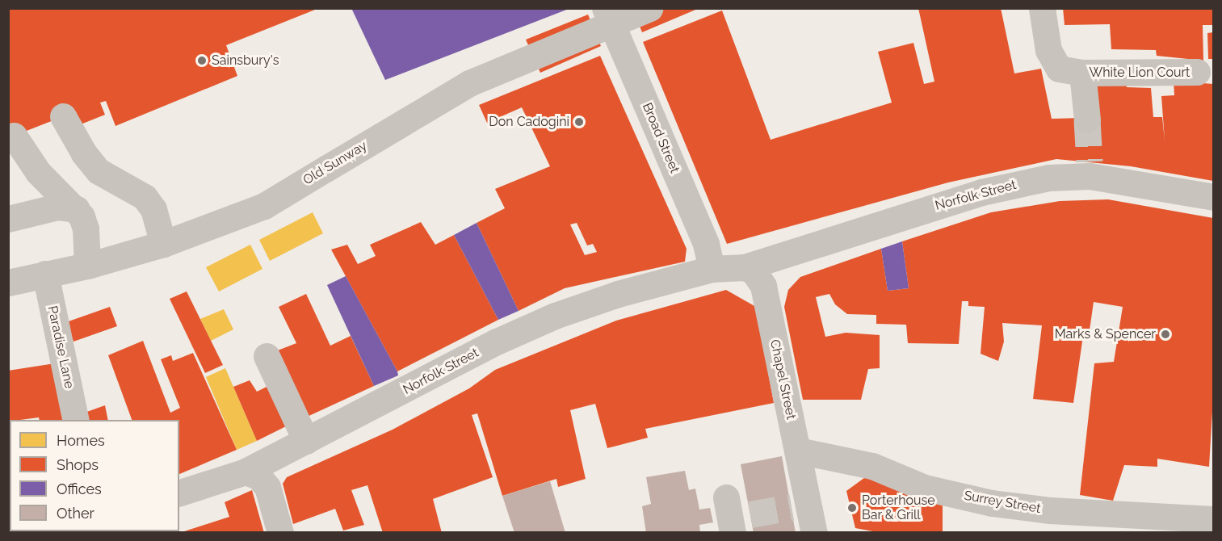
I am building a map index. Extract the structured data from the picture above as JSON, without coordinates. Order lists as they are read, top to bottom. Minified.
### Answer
{"streets":{"street":["White Lion Court","Broad Street","Old Sunway","Norfolk Street","Paradise Lane","Chapel Street","Surrey Street"]},"crossings":[["Broad Street","Norfolk Street"],["Old Sunway","Paradise Lane"],["Norfolk Street","Chapel Street"],["Chapel Street","Surrey Street"]],"places":["Sainsbury's","Don Cadogini","Marks & Spencer","Porterhouse Bar & Grill"],"legend":["Homes","Shops","Offices","Other"]}
